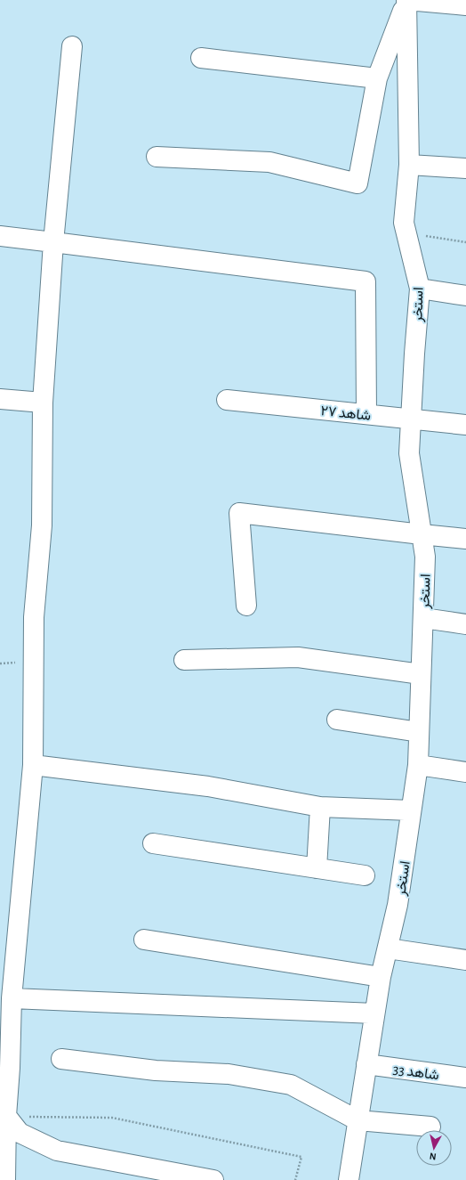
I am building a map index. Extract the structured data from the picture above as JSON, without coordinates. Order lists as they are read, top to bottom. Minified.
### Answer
{"streets":{"street":["استخر","شاهد ۲۷","شاهد 33"]},"crossings":[["استخر","شاهد ۲۷"],["استخر","شاهد 33"]],"north":"bottom"}
